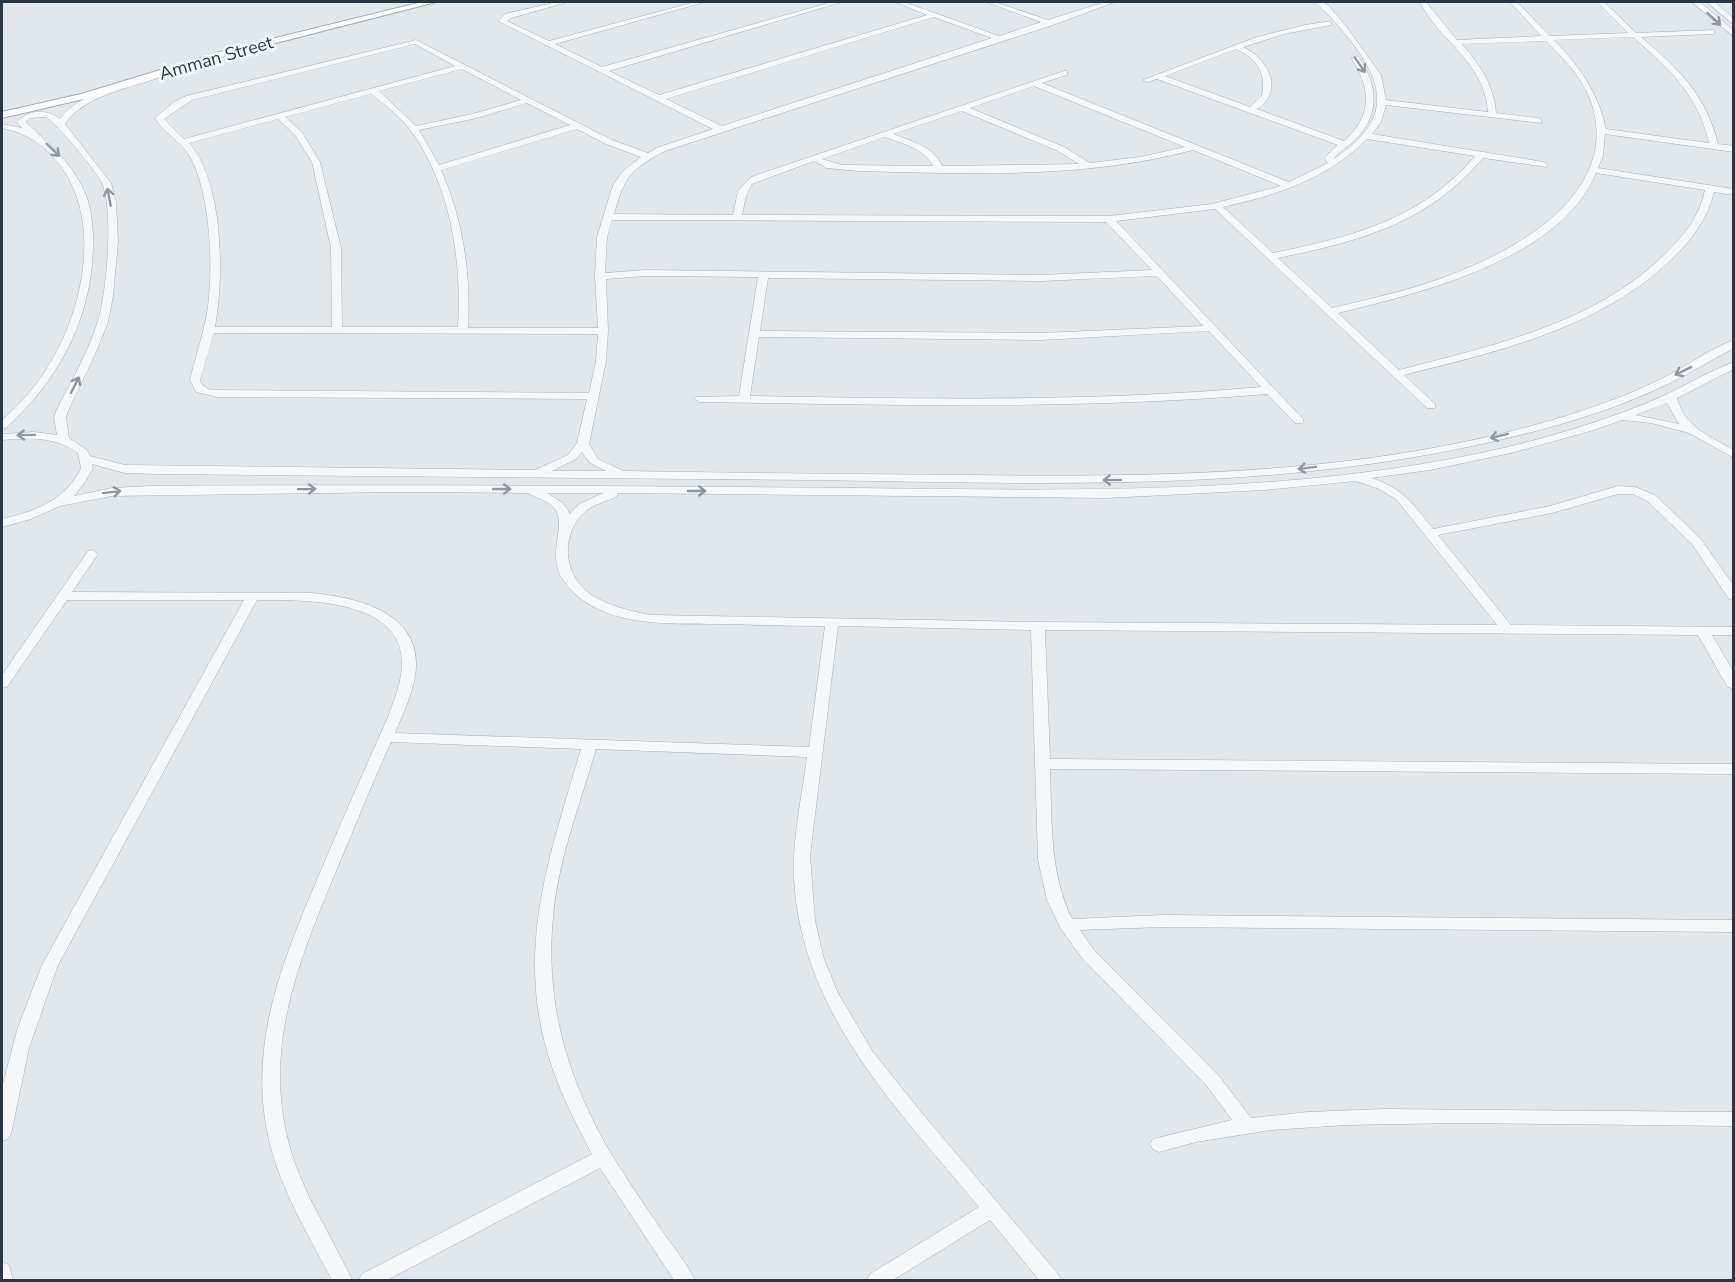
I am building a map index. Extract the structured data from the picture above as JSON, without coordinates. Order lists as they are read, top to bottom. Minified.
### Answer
{"streets":{"main road":["Amman Street"]}}
